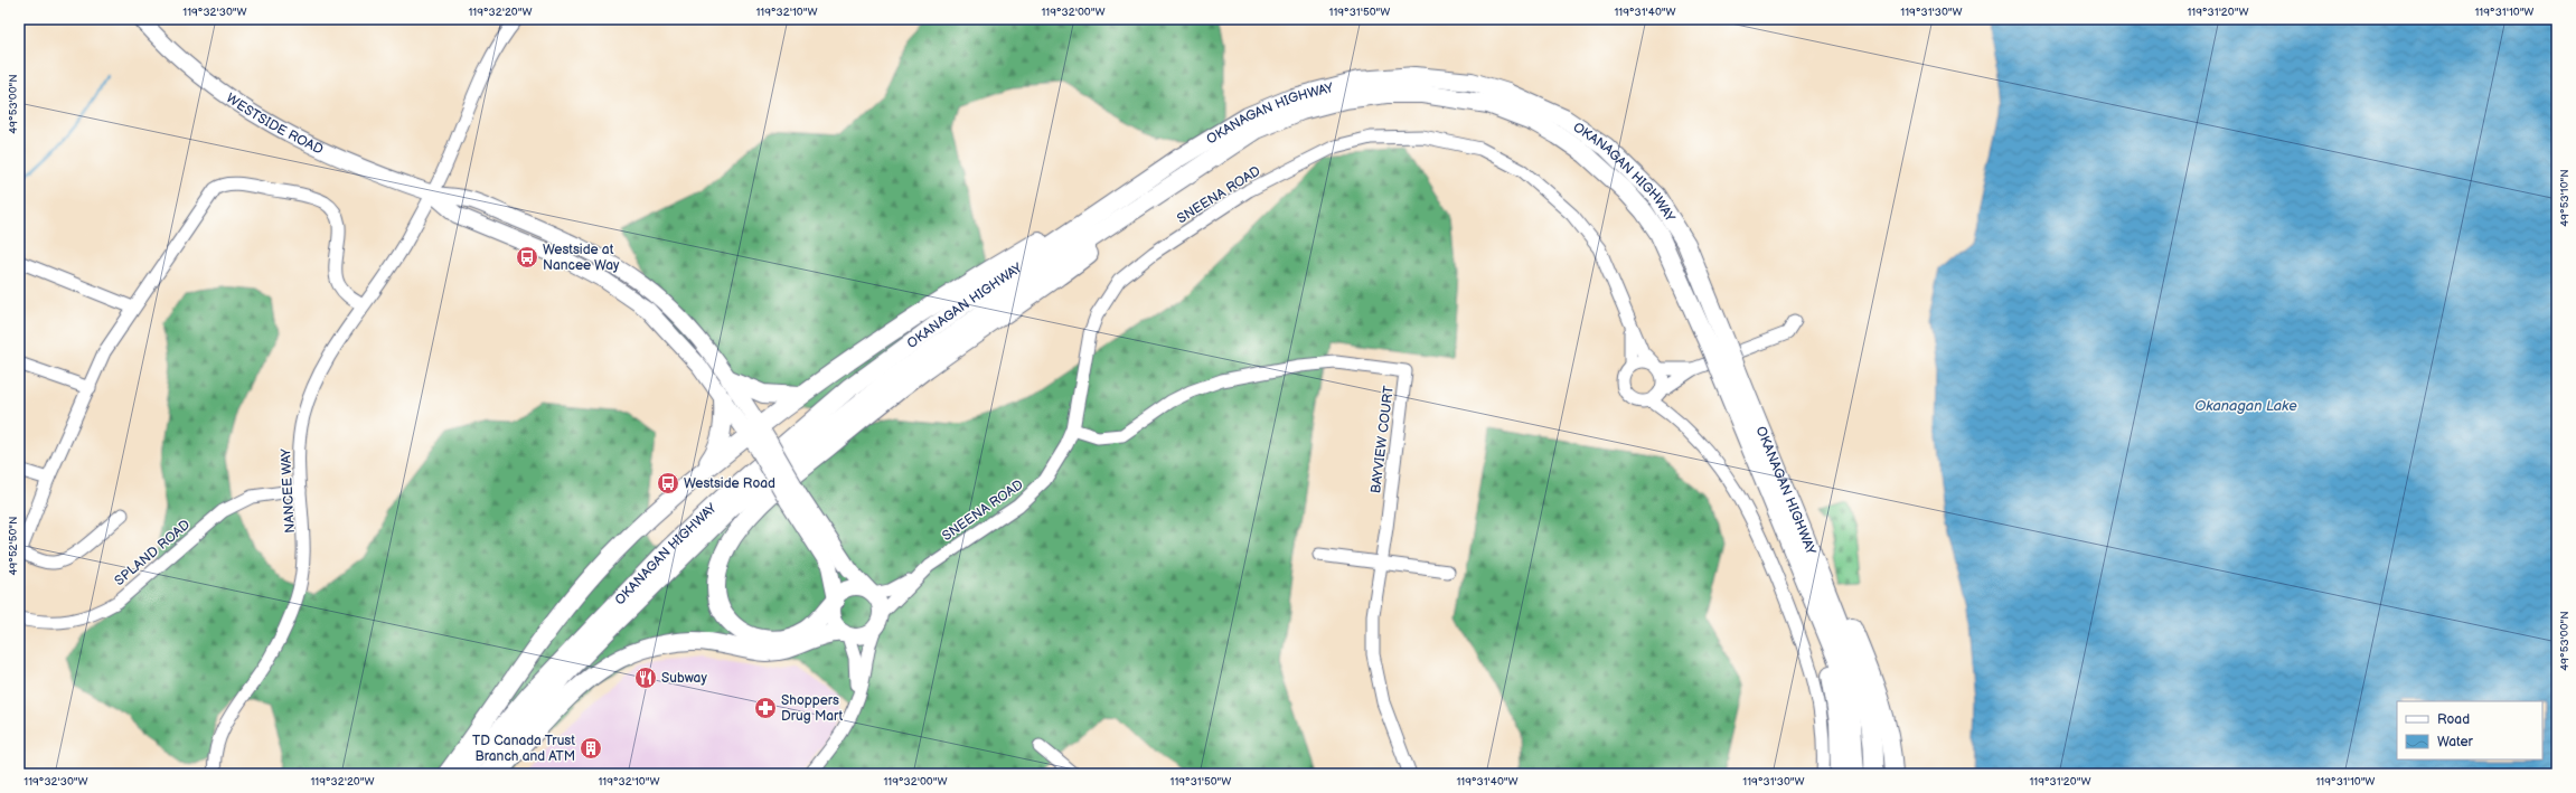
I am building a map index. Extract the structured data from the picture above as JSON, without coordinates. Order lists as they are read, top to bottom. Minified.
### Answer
{"streets":{"highway":["OKANAGAN HIGHWAY"],"main road":["WESTSIDE ROAD"],"street":["SNEENA ROAD","BAYVIEW COURT","NANCEE WAY","SPLAND ROAD"]},"crossings":[["WESTSIDE ROAD","SNEENA ROAD"],["WESTSIDE ROAD","NANCEE WAY"],["SNEENA ROAD","BAYVIEW COURT"],["NANCEE WAY","SPLAND ROAD"]],"water":["Okanagan Lake"],"places":{"bus stop":["Westside at Nancee Way","Westside Road"],"restaurant":["Subway"],"pharmacy":["Shoppers Drug Mart"],"building":["TD Canada Trust Branch and ATM"]},"legend":["Road","Water"],"coordinates":["119°32'30\"W","119°32'20\"W","119°32'10\"W","119°32'00\"W","119°31'50\"W","119°31'40\"W","119°31'30\"W","119°31'20\"W","119°31'10\"W","49°53'00\"N","49°53'10\"N","49°52'50\"N"]}
